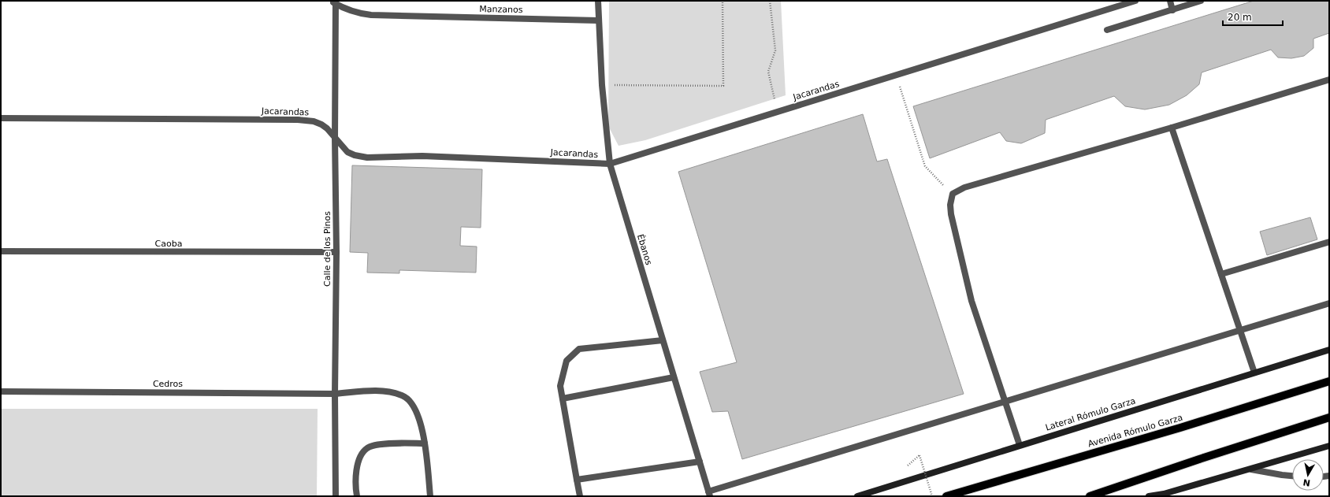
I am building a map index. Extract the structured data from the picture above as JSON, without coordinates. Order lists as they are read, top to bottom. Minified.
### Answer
{"streets":{"main road":["Avenida Rómulo Garza"],"street":["Manzanos","Jacarandas","Caoba","Calle de los Pinos","Ébanos","Cedros","Lateral Rómulo Garza"]},"crossings":[["Manzanos","Calle de los Pinos"],["Manzanos","Ébanos"],["Jacarandas","Calle de los Pinos"],["Jacarandas","Ébanos"],["Caoba","Calle de los Pinos"],["Calle de los Pinos","Cedros"]],"scale_bar":"20 m","north":"bottom"}
